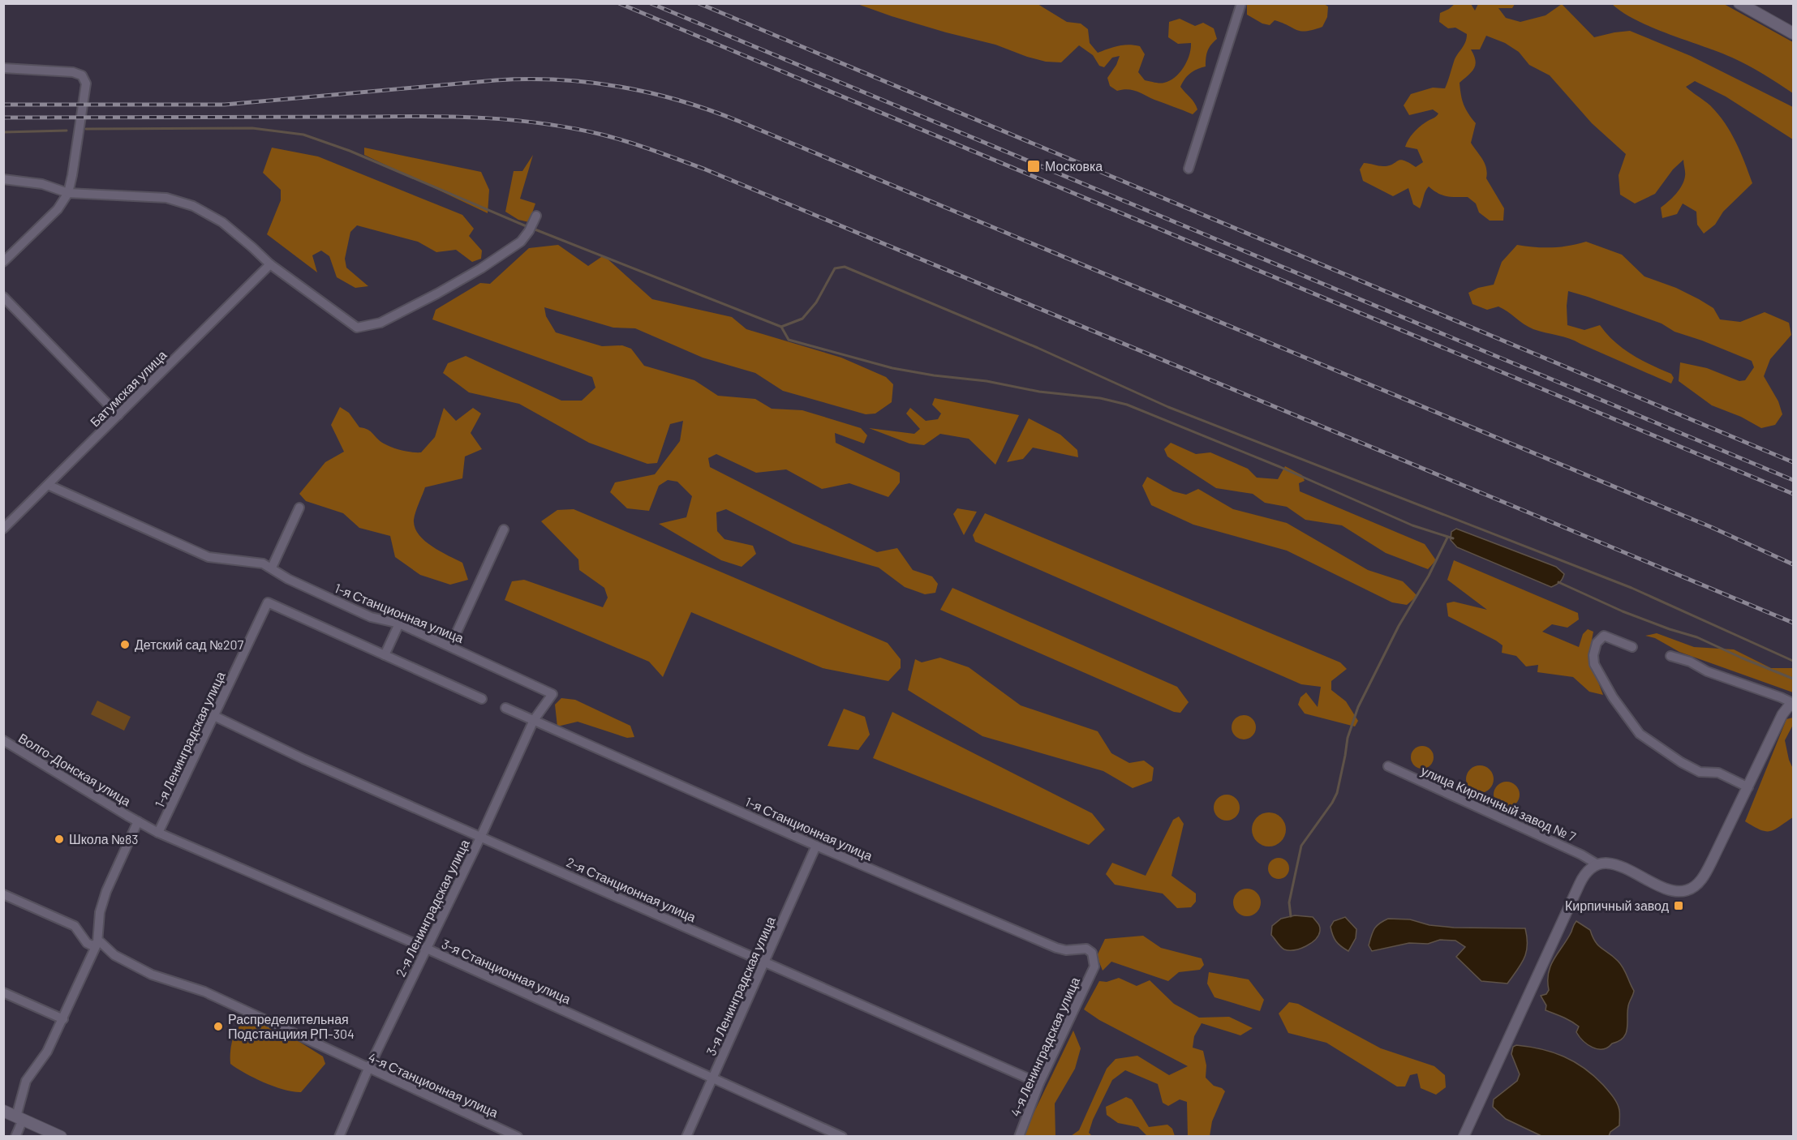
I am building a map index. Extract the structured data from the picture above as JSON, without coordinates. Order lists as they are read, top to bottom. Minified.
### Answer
{"streets":{"street":["Батумская улица","1-я Станционная улица","1-я Ленинградская улица","Волго-Донская улица","улица Кирпичный завод № 7","2-я Станционная улица","2-я Ленинградская улица","3-я Станционная улица","3-я Ленинградская улица","4-я Ленинградская улица","4-я Станционная улица"]},"crossings":[["Батумская улица","1-я Станционная улица"],["1-я Станционная улица","2-я Ленинградская улица"],["1-я Станционная улица","3-я Ленинградская улица"],["1-я Станционная улица","4-я Ленинградская улица"],["1-я Ленинградская улица","Волго-Донская улица"],["1-я Ленинградская улица","2-я Станционная улица"],["1-я Ленинградская улица","3-я Станционная улица"],["Волго-Донская улица","3-я Станционная улица"],["2-я Станционная улица","2-я Ленинградская улица"],["2-я Станционная улица","3-я Ленинградская улица"],["2-я Станционная улица","4-я Ленинградская улица"],["2-я Ленинградская улица","3-я Станционная улица"],["2-я Ленинградская улица","4-я Станционная улица"],["3-я Станционная улица","3-я Ленинградская улица"]],"places":{"transit":["Московка","Кирпичный завод"],"other":["Детский сад №207","Школа №83","Распределительная Подстанциия РП-304"]}}
